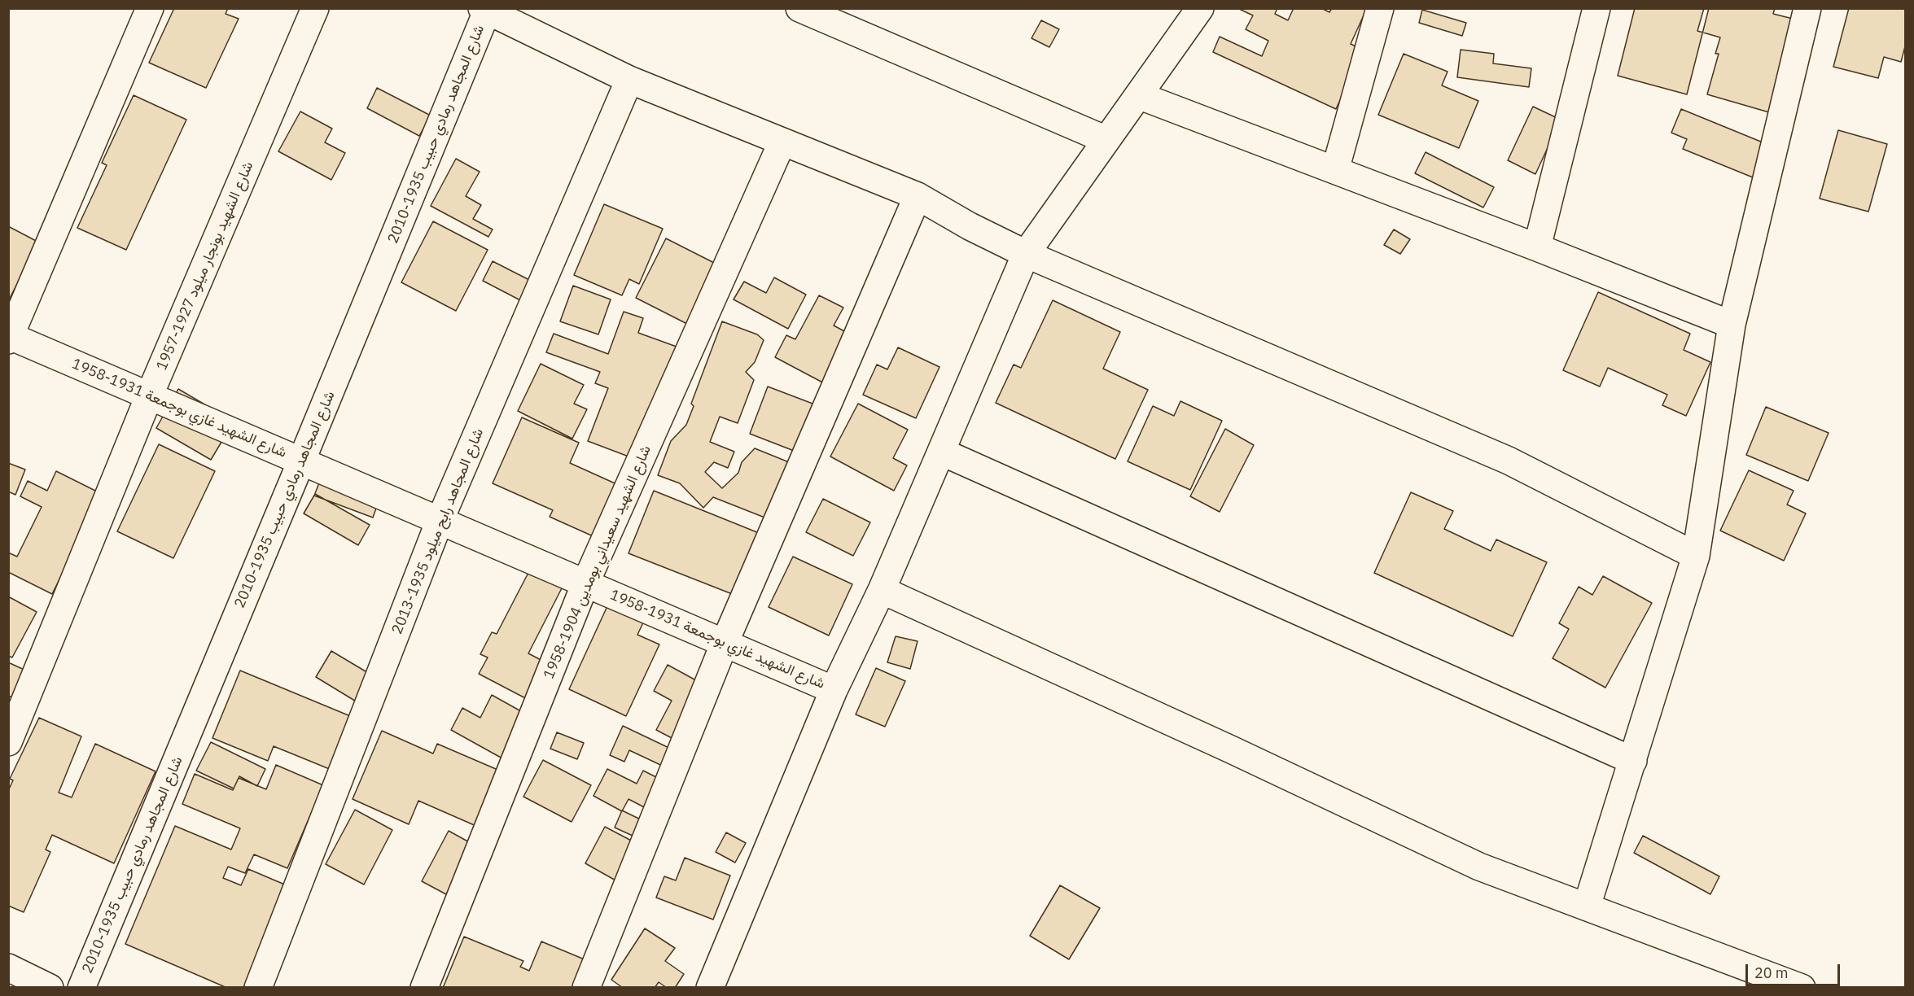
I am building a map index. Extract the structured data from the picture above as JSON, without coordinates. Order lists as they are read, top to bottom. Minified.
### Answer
{"streets":{"street":["شارع المجاهد رمادي حبيب 1935-2010","شارع الشهيد بونجار ميلود 1927-1957","شارع الشهيد غازي بوجمعة 1931-1958","شارع المجاهد رابح ميلود 1935-2013","شارع الشهيد سعيداني بومدين 1904-1958"]},"crossings":[["شارع المجاهد رمادي حبيب 1935-2010","شارع الشهيد غازي بوجمعة 1931-1958"],["شارع الشهيد بونجار ميلود 1927-1957","شارع الشهيد غازي بوجمعة 1931-1958"],["شارع الشهيد غازي بوجمعة 1931-1958","شارع المجاهد رابح ميلود 1935-2013"],["شارع الشهيد غازي بوجمعة 1931-1958","شارع الشهيد سعيداني بومدين 1904-1958"]],"scale_bar":"20 m"}
